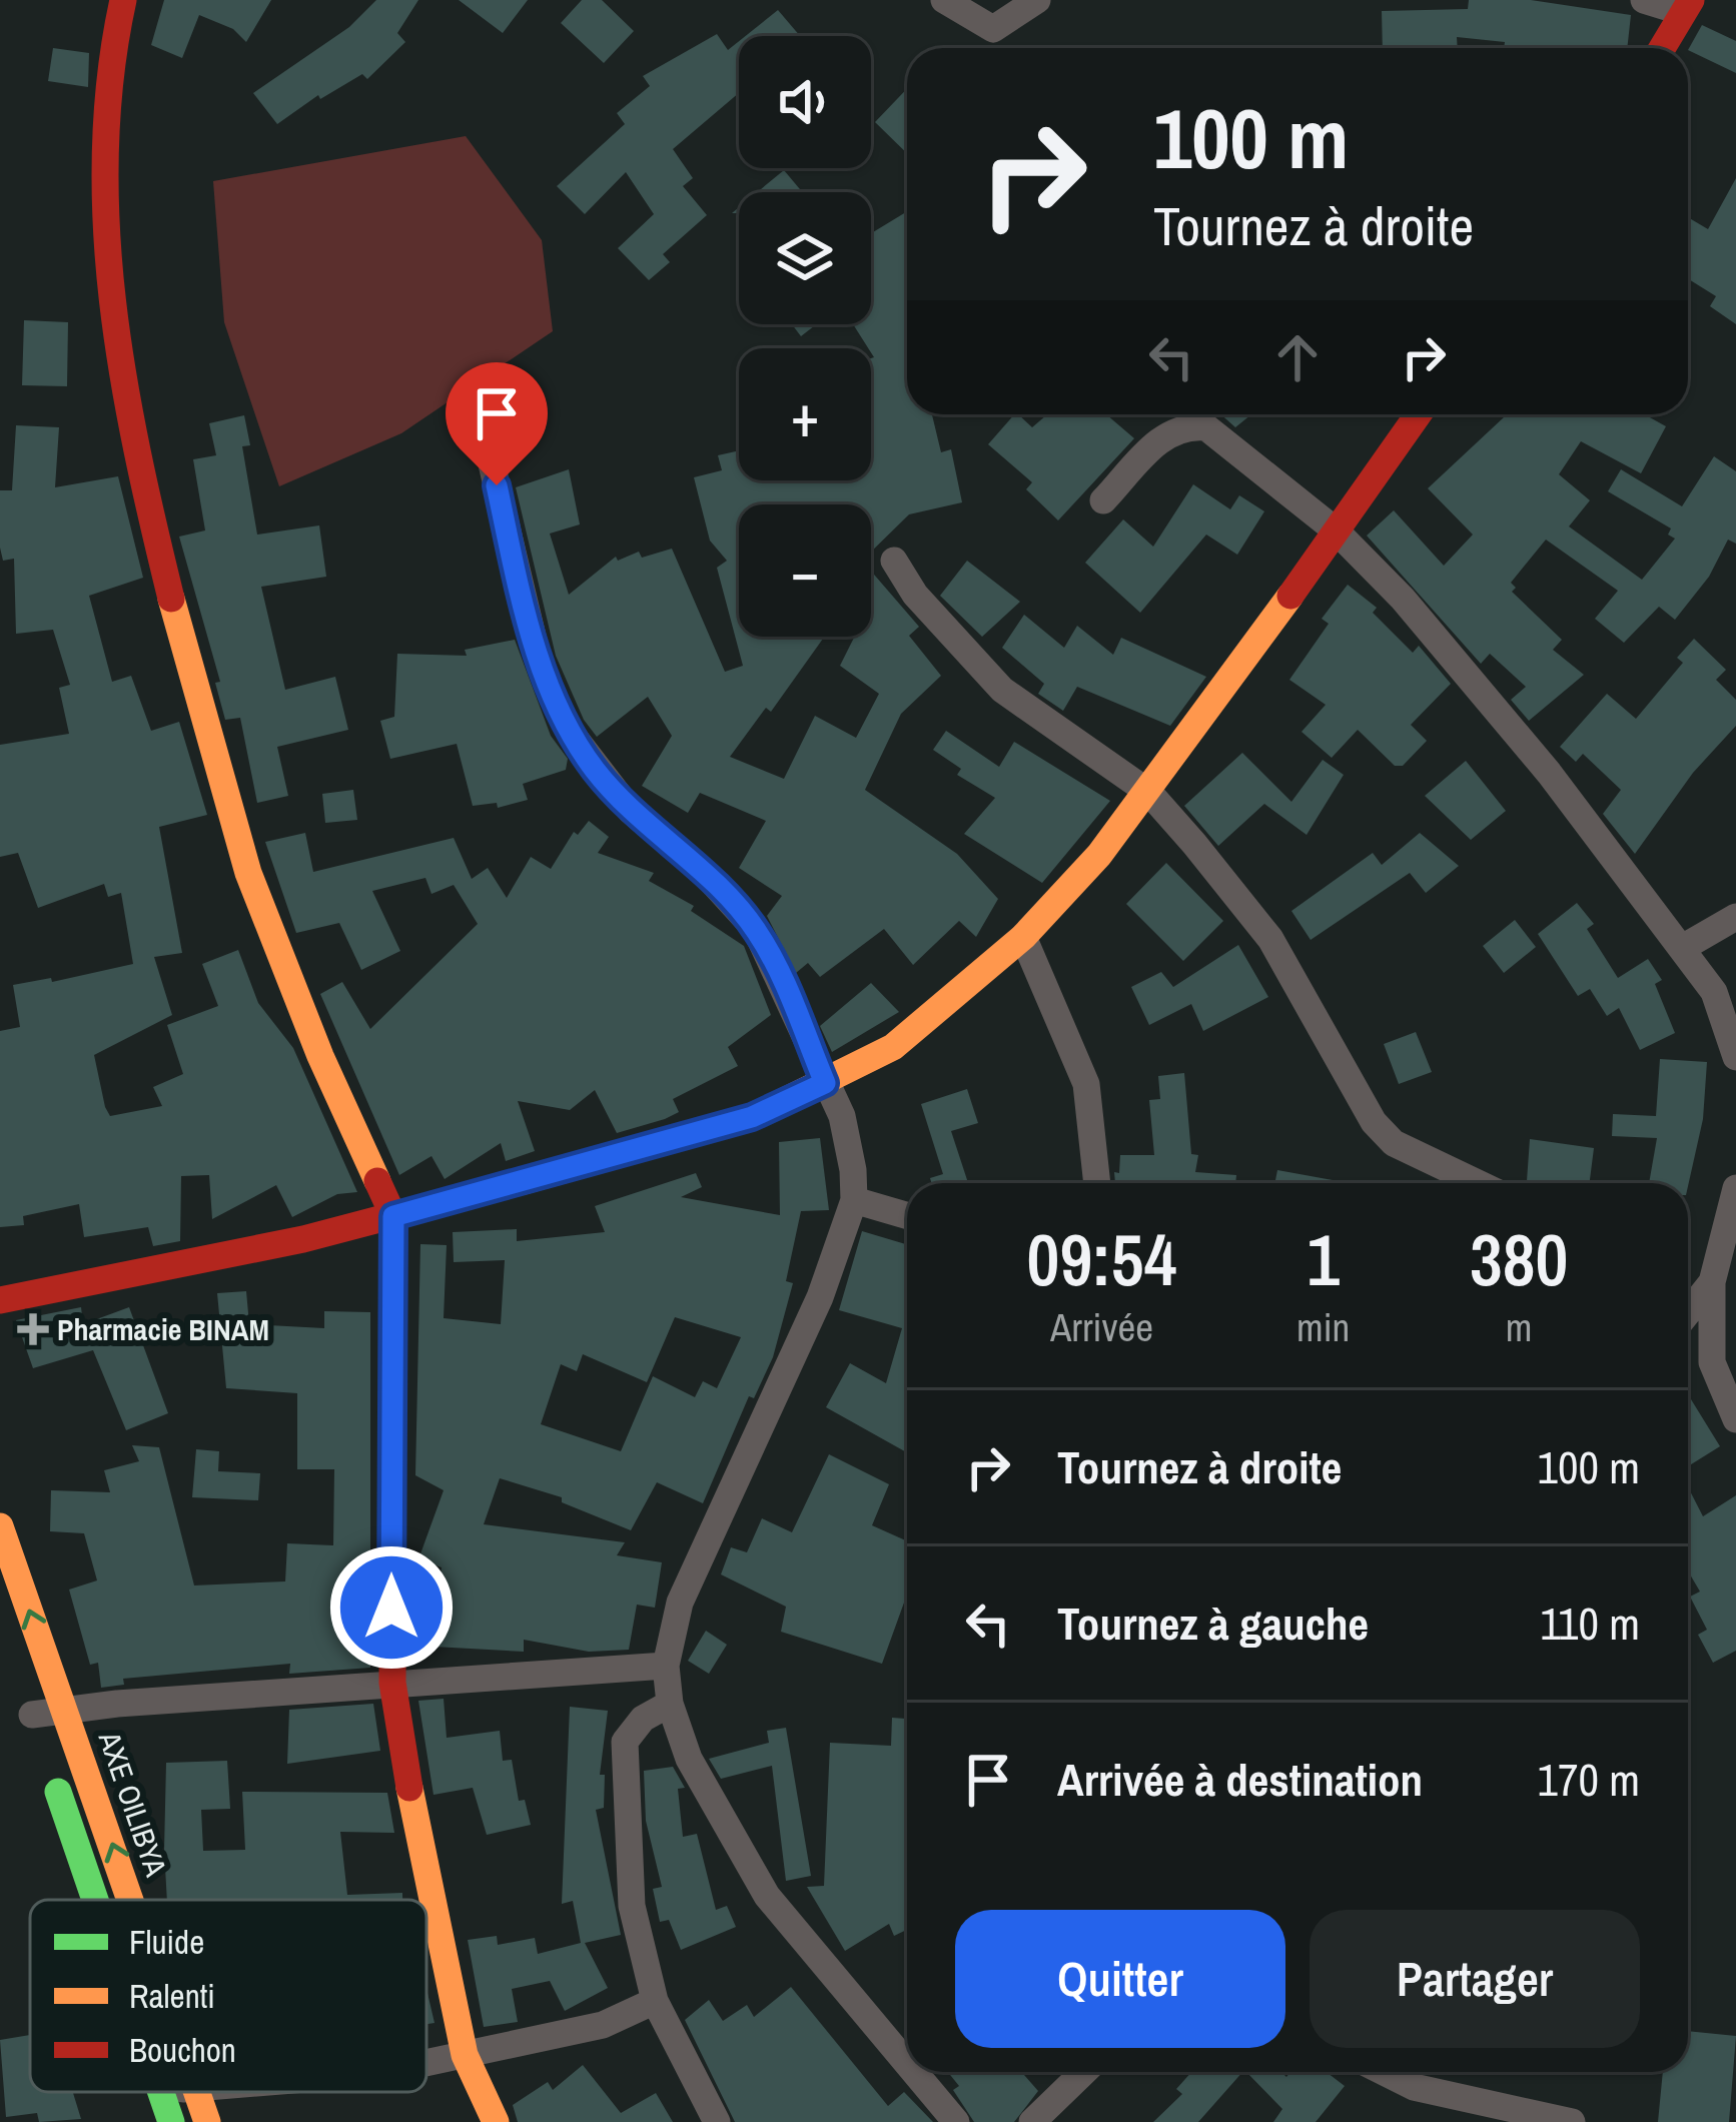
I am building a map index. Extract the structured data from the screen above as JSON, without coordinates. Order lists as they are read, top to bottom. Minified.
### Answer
{"streets":{"main road":["AXE OILIBYA"]},"places":{"health":["Pharmacie BINAM"]},"legend":["Fluide","Ralenti","Bouchon"],"page":{"map_buttons":["+","−"],"turn":["100 m","Tournez à droite"],"eta":["09:54","Arrivée","1","min","380","m"],"list":[{"name":"Tournez à droite","value":"100 m"},{"name":"Tournez à gauche","value":"110 m"},{"name":"Arrivée à destination","value":"170 m"}],"buttons":["Quitter","Partager"]}}
